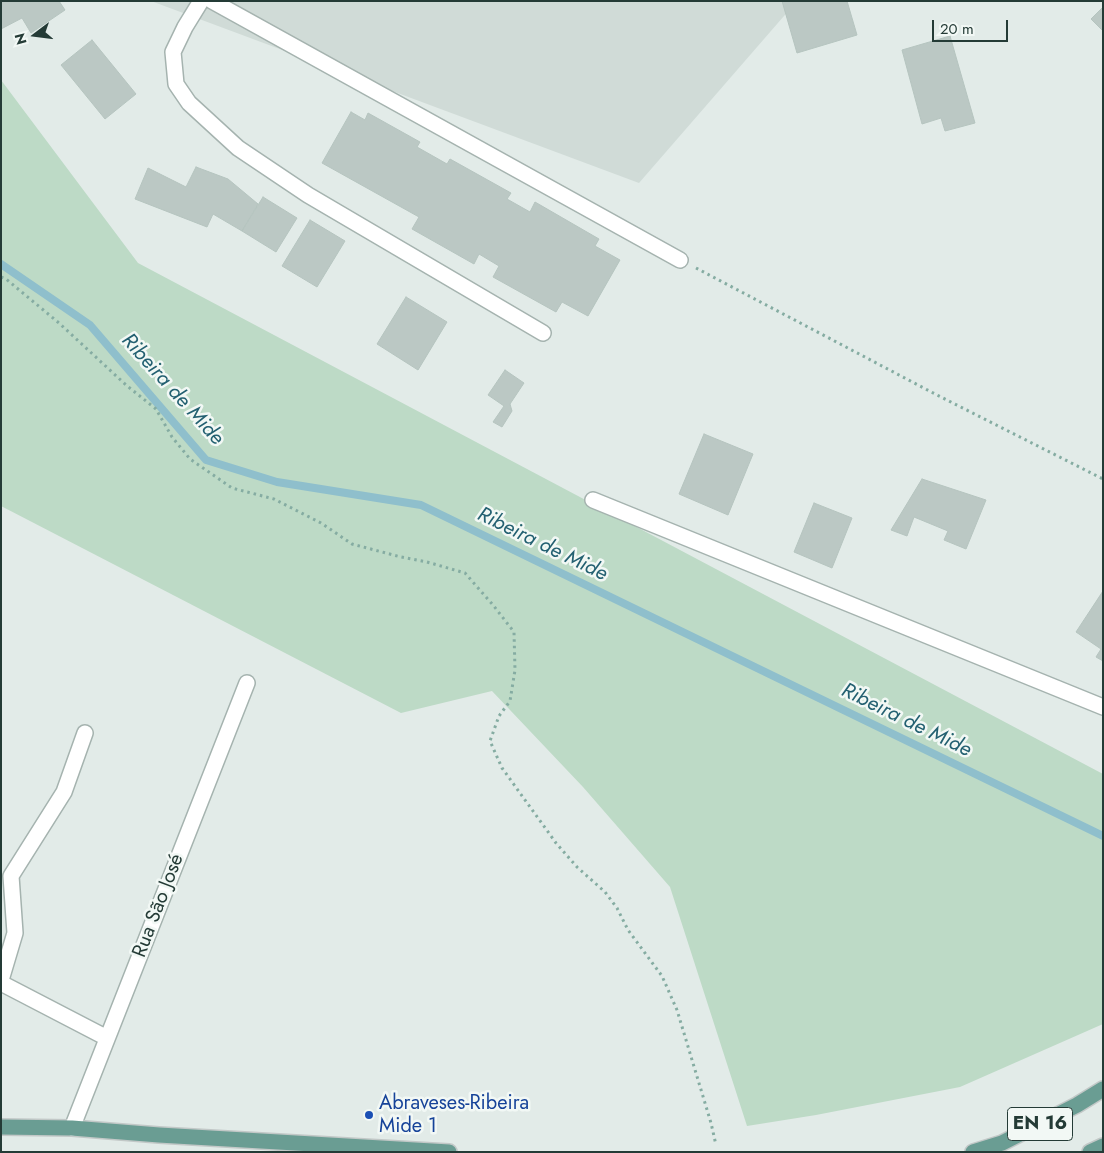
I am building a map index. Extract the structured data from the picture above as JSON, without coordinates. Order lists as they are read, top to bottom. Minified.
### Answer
{"streets":{"main road":["EN 16"],"street":["Rua São José"]},"water":["Ribeira de Mide"],"places":["Abraveses-Ribeira Mide 1"],"scale_bar":"20 m","north":"left"}
